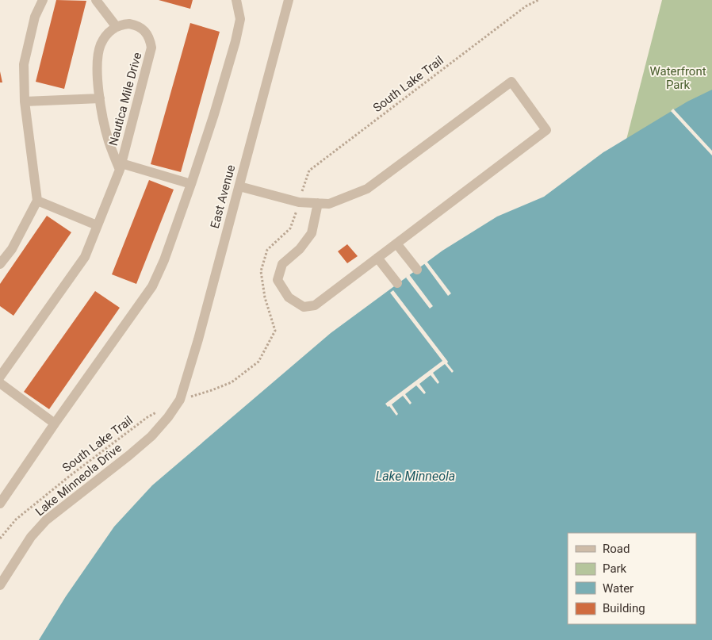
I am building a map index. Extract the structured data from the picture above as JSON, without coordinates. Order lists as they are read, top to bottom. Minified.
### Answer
{"streets":{"street":["Nautica Mile Drive","East Avenue","Lake Minneola Drive"],"path":["South Lake Trail"]},"crossings":[["East Avenue","Lake Minneola Drive"]],"water":["Lake Minneola"],"parks":["Waterfront Park"],"legend":["Road","Park","Water","Building"]}
